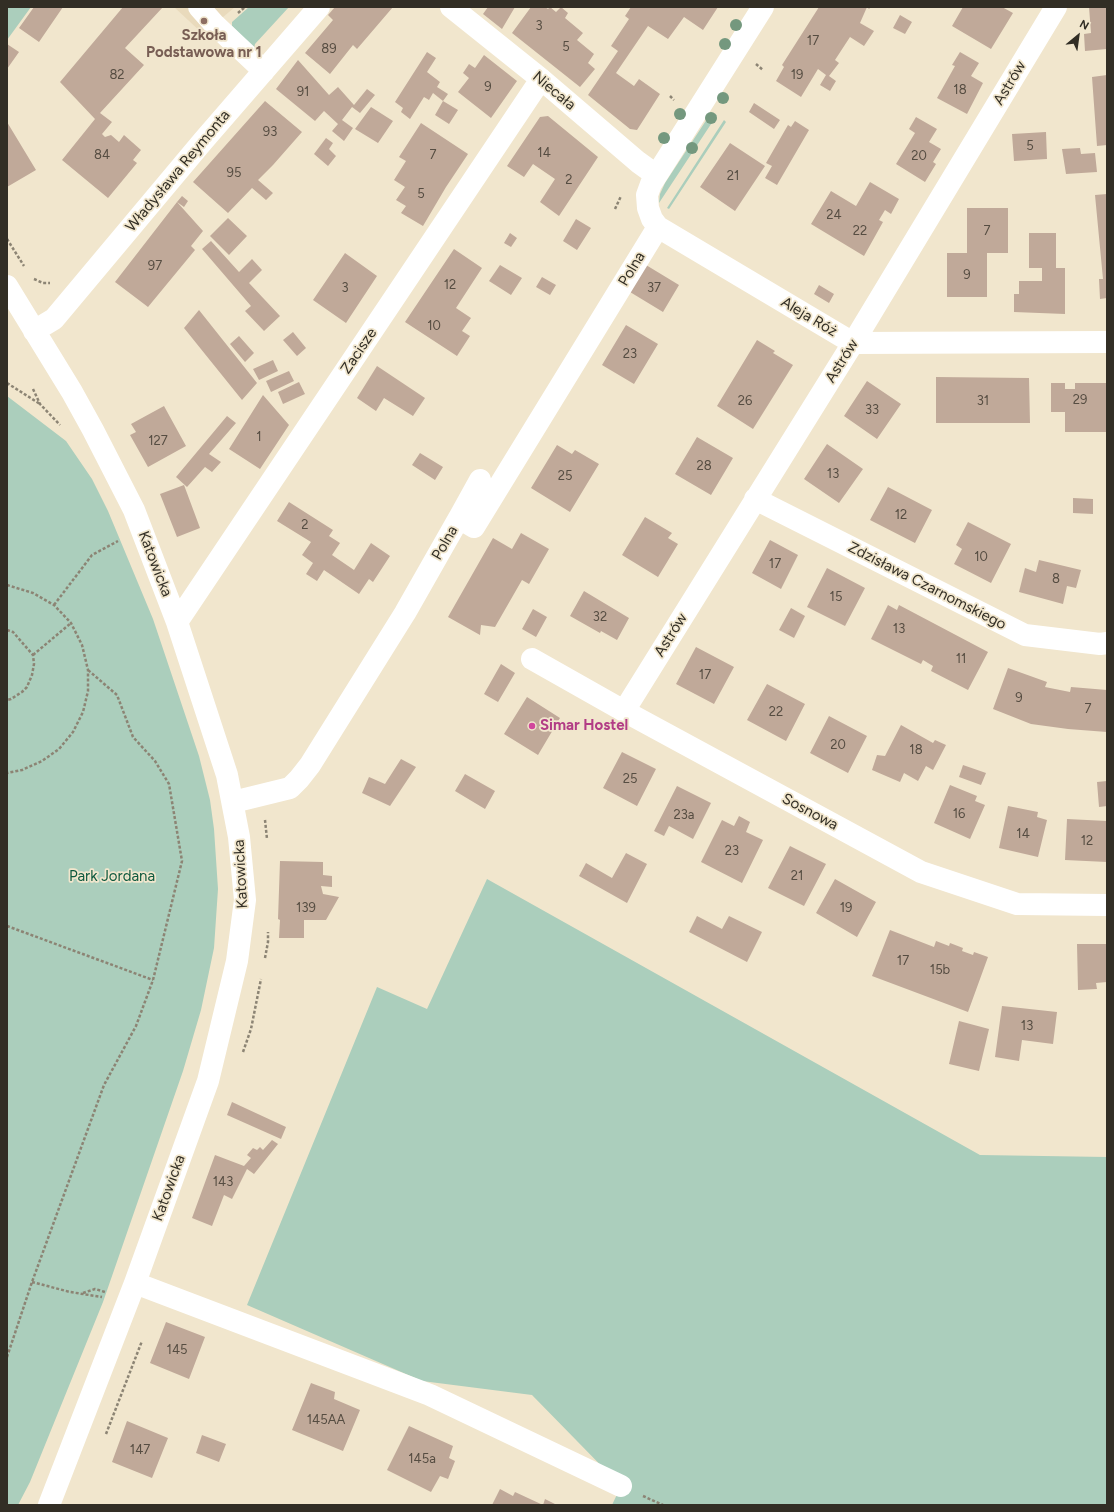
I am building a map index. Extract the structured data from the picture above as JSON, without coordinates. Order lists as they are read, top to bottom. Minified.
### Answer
{"streets":{"street":["Astrów","Niecała","Władysława Reymonta","Polna","Aleja Róż","Zacisze","Katowicka","Zdzisława Czarnomskiego","Sosnowa"]},"crossings":[["Astrów","Aleja Róż"],["Astrów","Zdzisława Czarnomskiego"],["Astrów","Sosnowa"],["Niecała","Zacisze"],["Władysława Reymonta","Katowicka"],["Polna","Aleja Róż"],["Polna","Katowicka"],["Zacisze","Katowicka"]],"parks":["Park Jordana"],"places":["Szkoła Podstawowa nr 1","Simar Hostel"],"house_numbers":["3","17","5","89","82","19","9","18","91","93","5","14","84","7","20","95","21","2","5","24","22","7","97","9","12","3","37","10","23","29","26","31","33","1","127","28","13","25","12","2","10","17","8","15","32","13","11","17","9","7","22","20","18","25","16","23a","14","12","23","21","139","19","17","15b","13","143","145","145AA","147","145a"],"north":"top right"}
